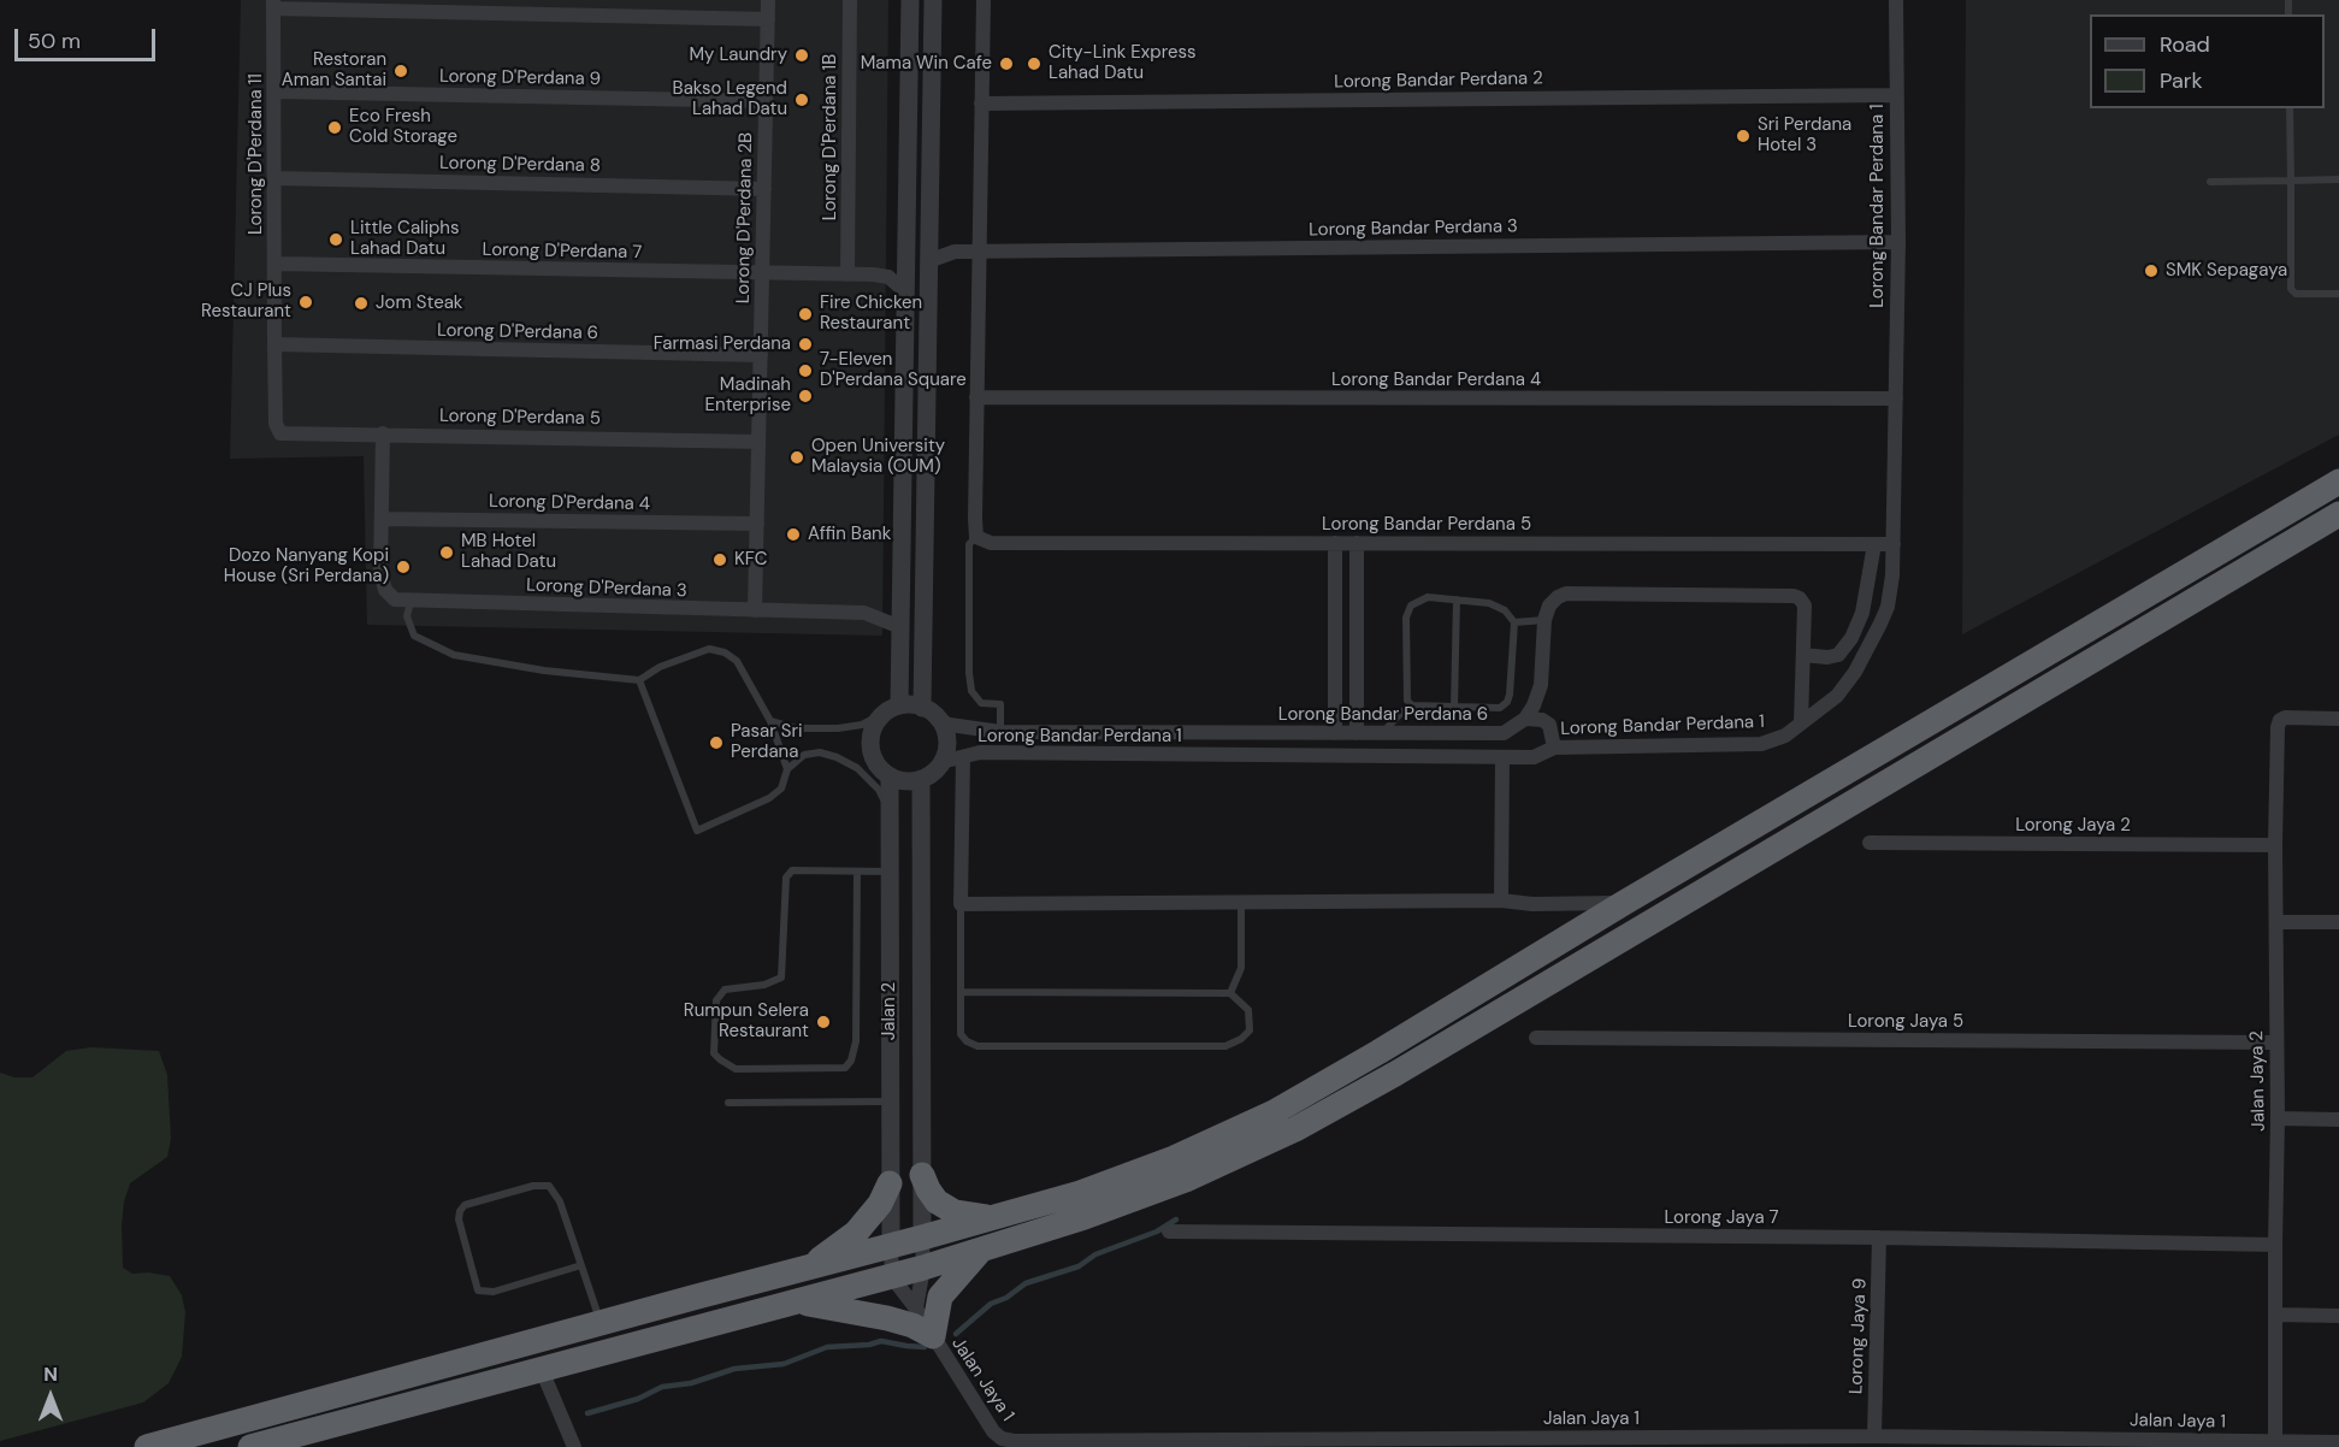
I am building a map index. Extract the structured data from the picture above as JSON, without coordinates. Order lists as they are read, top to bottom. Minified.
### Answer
{"streets":{"street":["Lorong D'Perdana 9","Lorong Bandar Perdana 2","Lorong D'Perdana 1B","Lorong D'Perdana 11","Lorong D'Perdana 8","Lorong Bandar Perdana 1","Lorong D'Perdana 2B","Lorong Bandar Perdana 3","Lorong D'Perdana 7","Lorong D'Perdana 6","Lorong Bandar Perdana 4","Lorong D'Perdana 5","Lorong D'Perdana 4","Lorong Bandar Perdana 5","Lorong D'Perdana 3","Lorong Bandar Perdana 6","Lorong Jaya 2","Jalan 2","Lorong Jaya 5","Jalan Jaya 2","Lorong Jaya 7","Lorong Jaya 9","Jalan Jaya 1"]},"crossings":[["Lorong D'Perdana 9","Lorong D'Perdana 11"],["Lorong D'Perdana 9","Lorong D'Perdana 2B"],["Lorong Bandar Perdana 2","Lorong Bandar Perdana 1"],["Lorong D'Perdana 1B","Lorong D'Perdana 7"],["Lorong D'Perdana 11","Lorong D'Perdana 8"],["Lorong D'Perdana 11","Lorong D'Perdana 7"],["Lorong D'Perdana 11","Lorong D'Perdana 6"],["Lorong D'Perdana 11","Lorong D'Perdana 5"],["Lorong D'Perdana 8","Lorong D'Perdana 2B"],["Lorong Bandar Perdana 1","Lorong Bandar Perdana 3"],["Lorong Bandar Perdana 1","Lorong Bandar Perdana 4"],["Lorong Bandar Perdana 1","Lorong Bandar Perdana 5"],["Lorong Bandar Perdana 1","Lorong Bandar Perdana 6"],["Lorong Bandar Perdana 1","Jalan 2"],["Lorong D'Perdana 2B","Lorong D'Perdana 7"],["Lorong D'Perdana 2B","Lorong D'Perdana 6"],["Lorong D'Perdana 2B","Lorong D'Perdana 5"],["Lorong D'Perdana 2B","Lorong D'Perdana 4"],["Lorong D'Perdana 2B","Lorong D'Perdana 3"],["Lorong Bandar Perdana 6","Jalan 2"],["Lorong Jaya 2","Jalan Jaya 2"],["Lorong Jaya 5","Jalan Jaya 2"],["Jalan Jaya 2","Lorong Jaya 7"],["Jalan Jaya 2","Jalan Jaya 1"],["Lorong Jaya 7","Lorong Jaya 9"],["Lorong Jaya 9","Jalan Jaya 1"]],"places":["My Laundry","Mama Win Cafe","City-Link Express Lahad Datu","Restoran Aman Santai","Bakso Legend Lahad Datu","Eco Fresh Cold Storage","Sri Perdana Hotel 3","Little Caliphs Lahad Datu","SMK Sepagaya","CJ Plus Restaurant","Jom Steak","Fire Chicken Restaurant","Farmasi Perdana","7-Eleven D'Perdana Square","Madinah Enterprise","Open University Malaysia (OUM)","Affin Bank","MB Hotel Lahad Datu","KFC","Dozo Nanyang Kopi House (Sri Perdana)","Pasar Sri Perdana","Rumpun Selera Restaurant"],"legend":["Road","Park"],"scale_bar":"50 m","north":"top"}
